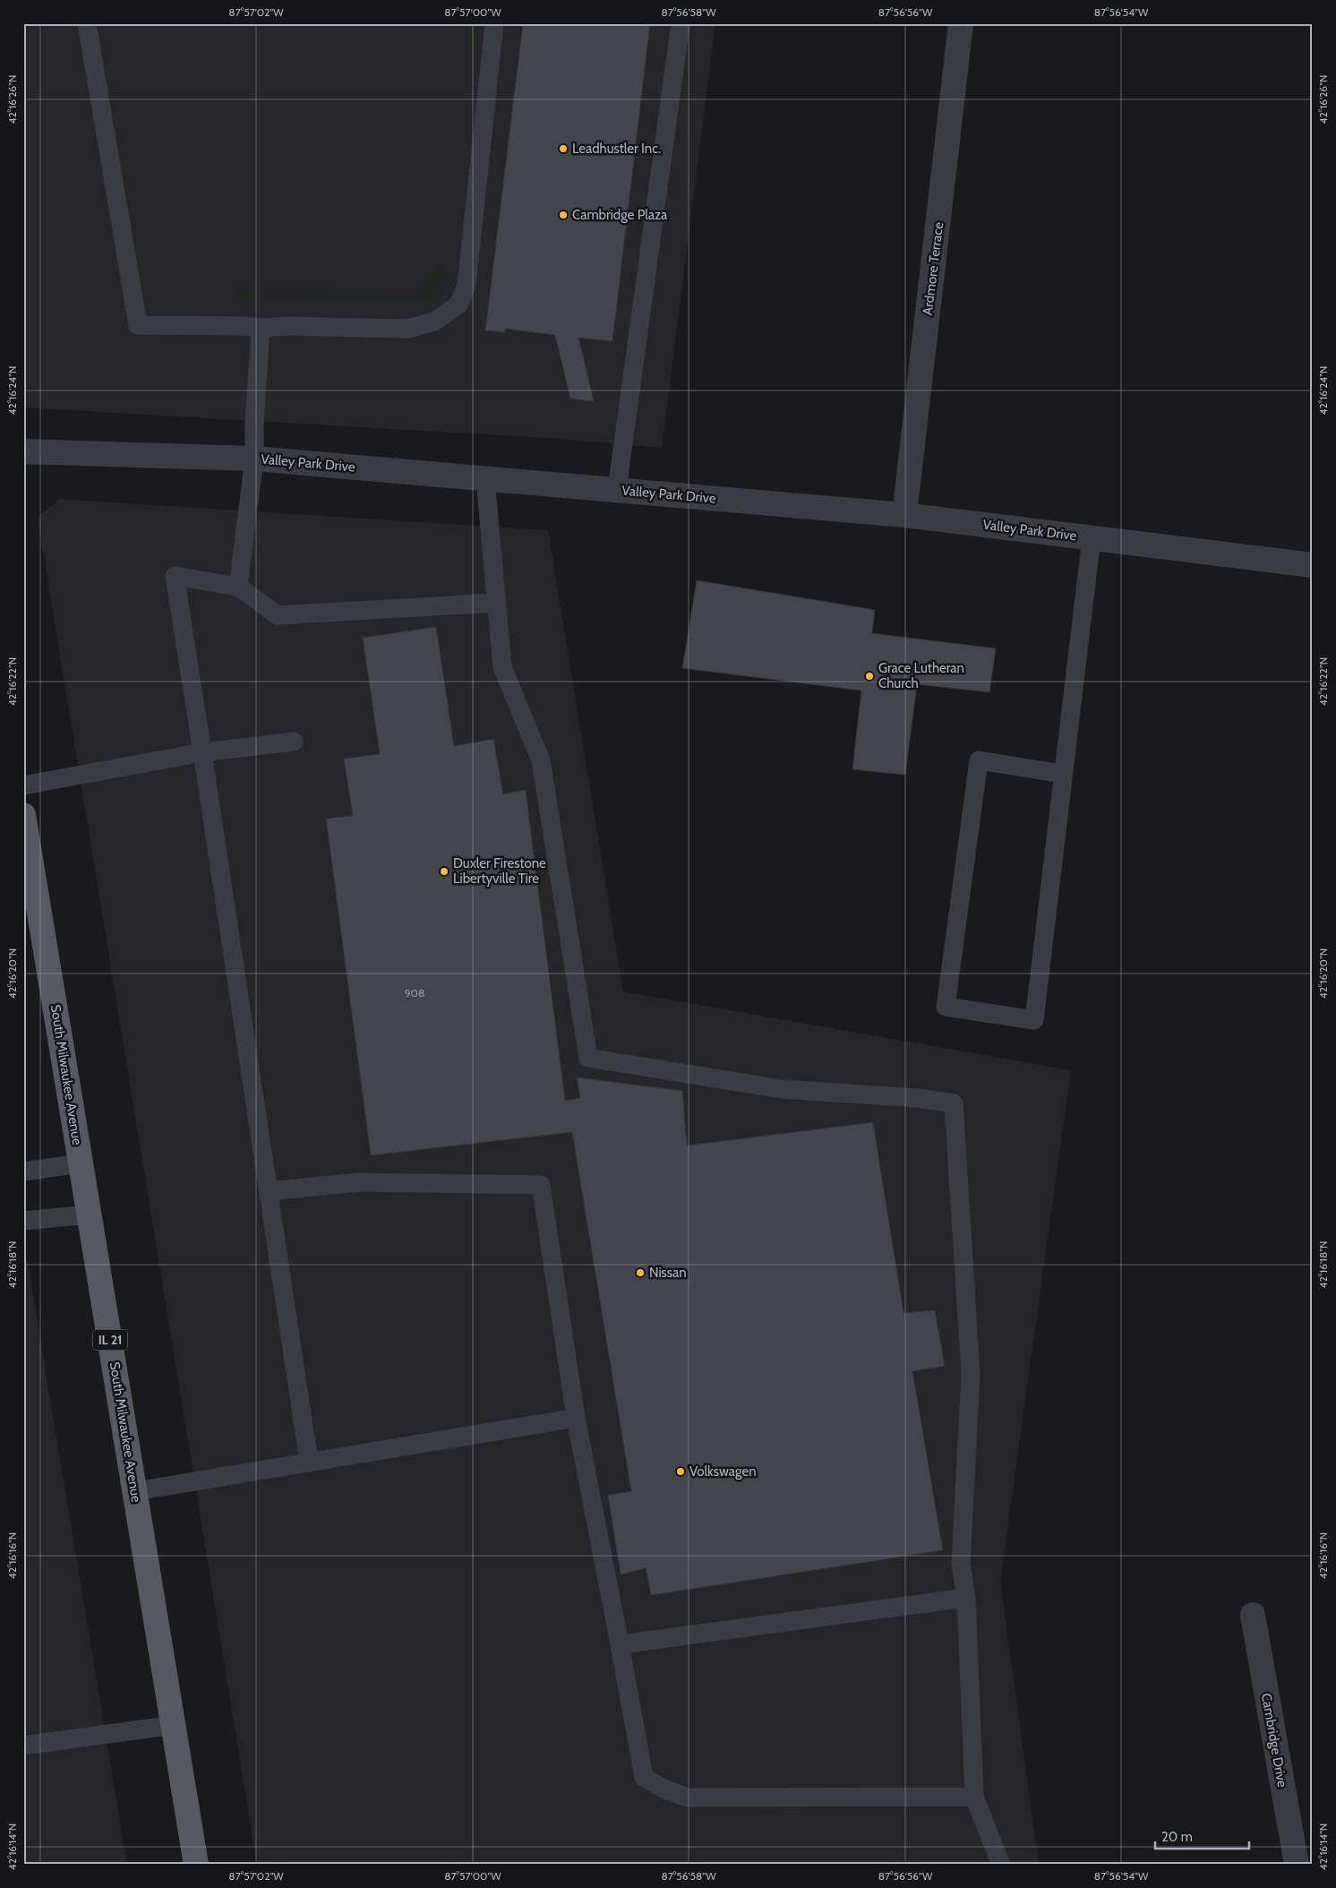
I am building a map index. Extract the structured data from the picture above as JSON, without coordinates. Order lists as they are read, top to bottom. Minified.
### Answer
{"streets":{"main road":["South Milwaukee Avenue","IL 21"],"street":["Ardmore Terrace","Valley Park Drive","Cambridge Drive"]},"crossings":[["Ardmore Terrace","Valley Park Drive"]],"places":["Leadhustler Inc.","Cambridge Plaza","Grace Lutheran Church","Duxler Firestone Libertyville Tire","Nissan","Volkswagen"],"house_numbers":["908"],"scale_bar":"20 m","coordinates":["87°57'02\"W","87°57'00\"W","87°56'58\"W","87°56'56\"W","87°56'54\"W","42°16'26\"N","42°16'24\"N","42°16'22\"N","42°16'20\"N","42°16'18\"N","42°16'16\"N","42°16'14\"N"]}
